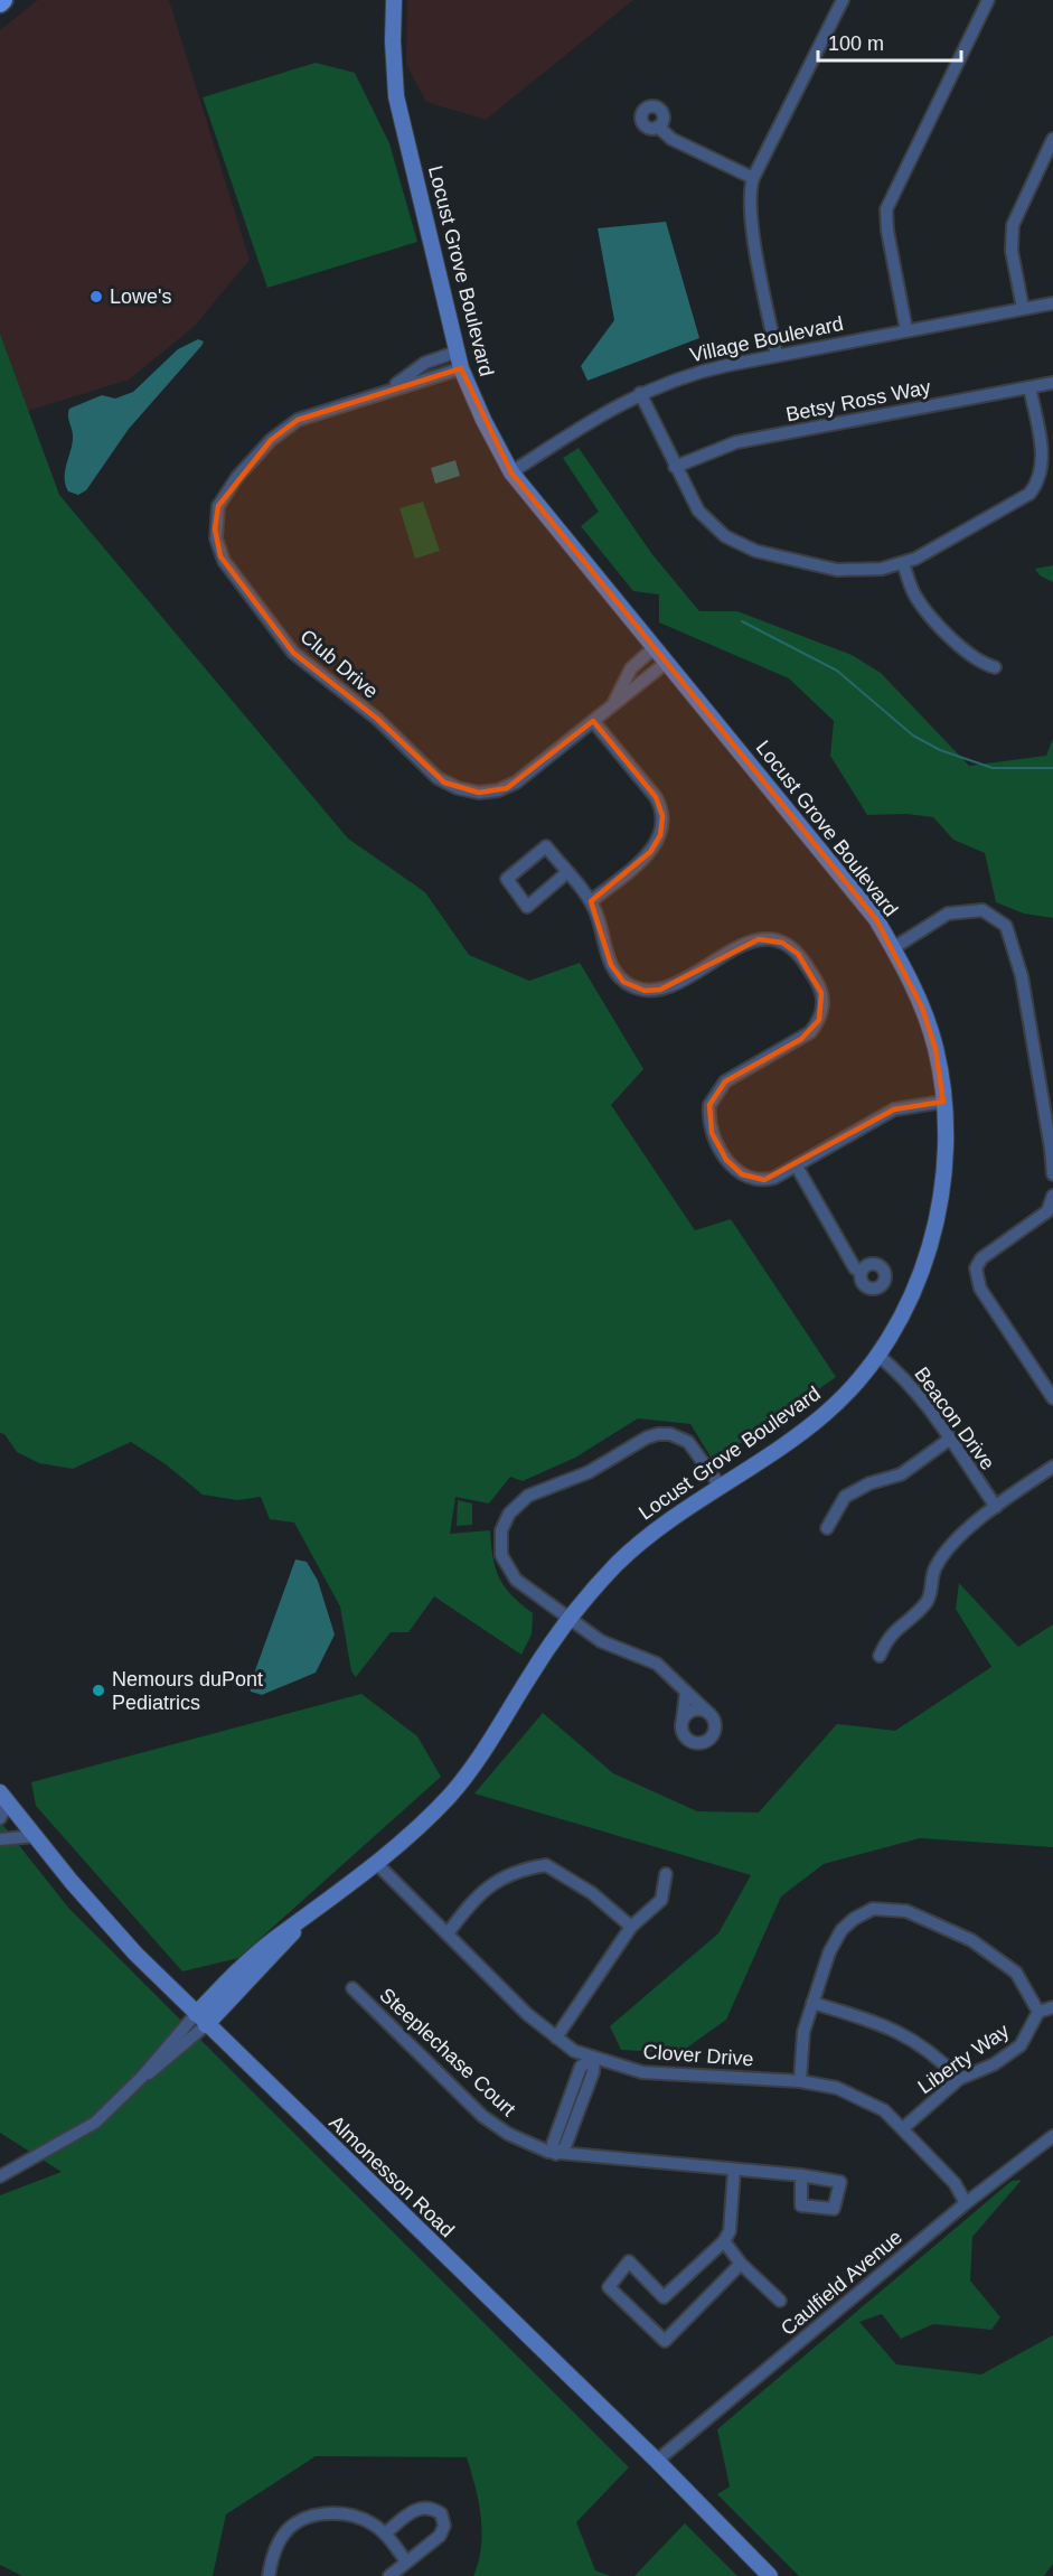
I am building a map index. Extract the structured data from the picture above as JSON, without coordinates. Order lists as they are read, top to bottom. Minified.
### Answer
{"streets":{"street":["Locust Grove Boulevard","Village Boulevard","Betsy Ross Way","Club Drive","Beacon Drive","Steeplechase Court","Clover Drive","Liberty Way","Almonesson Road","Caulfield Avenue"]},"crossings":[["Locust Grove Boulevard","Village Boulevard"],["Locust Grove Boulevard","Club Drive"],["Locust Grove Boulevard","Beacon Drive"],["Locust Grove Boulevard","Clover Drive"],["Locust Grove Boulevard","Almonesson Road"],["Clover Drive","Liberty Way"],["Clover Drive","Caulfield Avenue"],["Almonesson Road","Caulfield Avenue"]],"places":["Lowe's","Nemours duPont Pediatrics"],"scale_bar":"100 m"}
